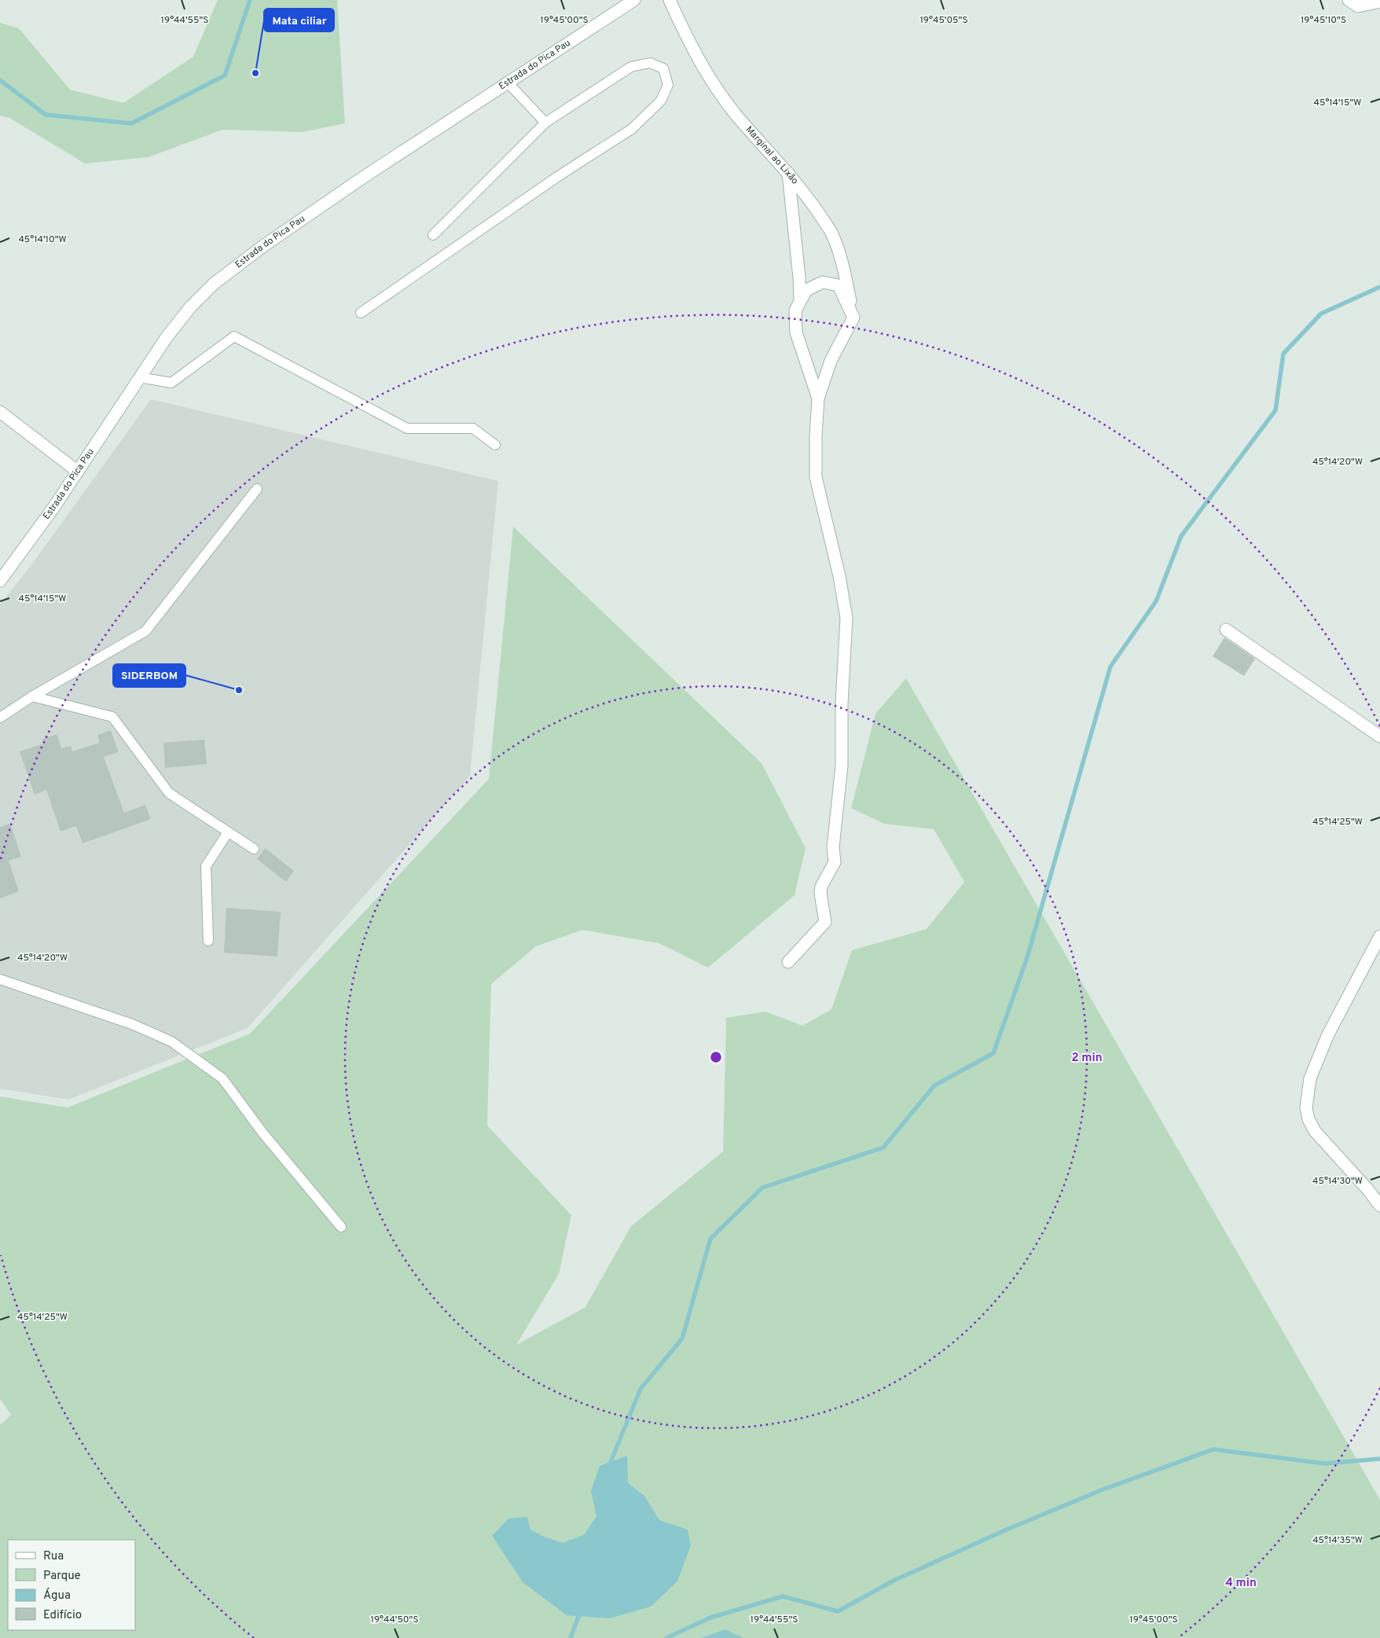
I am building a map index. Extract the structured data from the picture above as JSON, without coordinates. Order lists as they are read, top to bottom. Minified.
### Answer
{"streets":{"street":["Estrada do Pica Pau","Marginal ao Lixão"]},"places":["Mata ciliar","SIDERBOM"],"legend":["Rua","Parque","Água","Edifício"],"coordinates":["19°45'00\"S","19°45'10\"S","19°44'55\"S","19°45'05\"S","45°14'15\"W","45°14'10\"W","45°14'20\"W","45°14'25\"W","45°14'30\"W","45°14'35\"W","19°44'50\"S"],"rings":["2 min","4 min"]}
